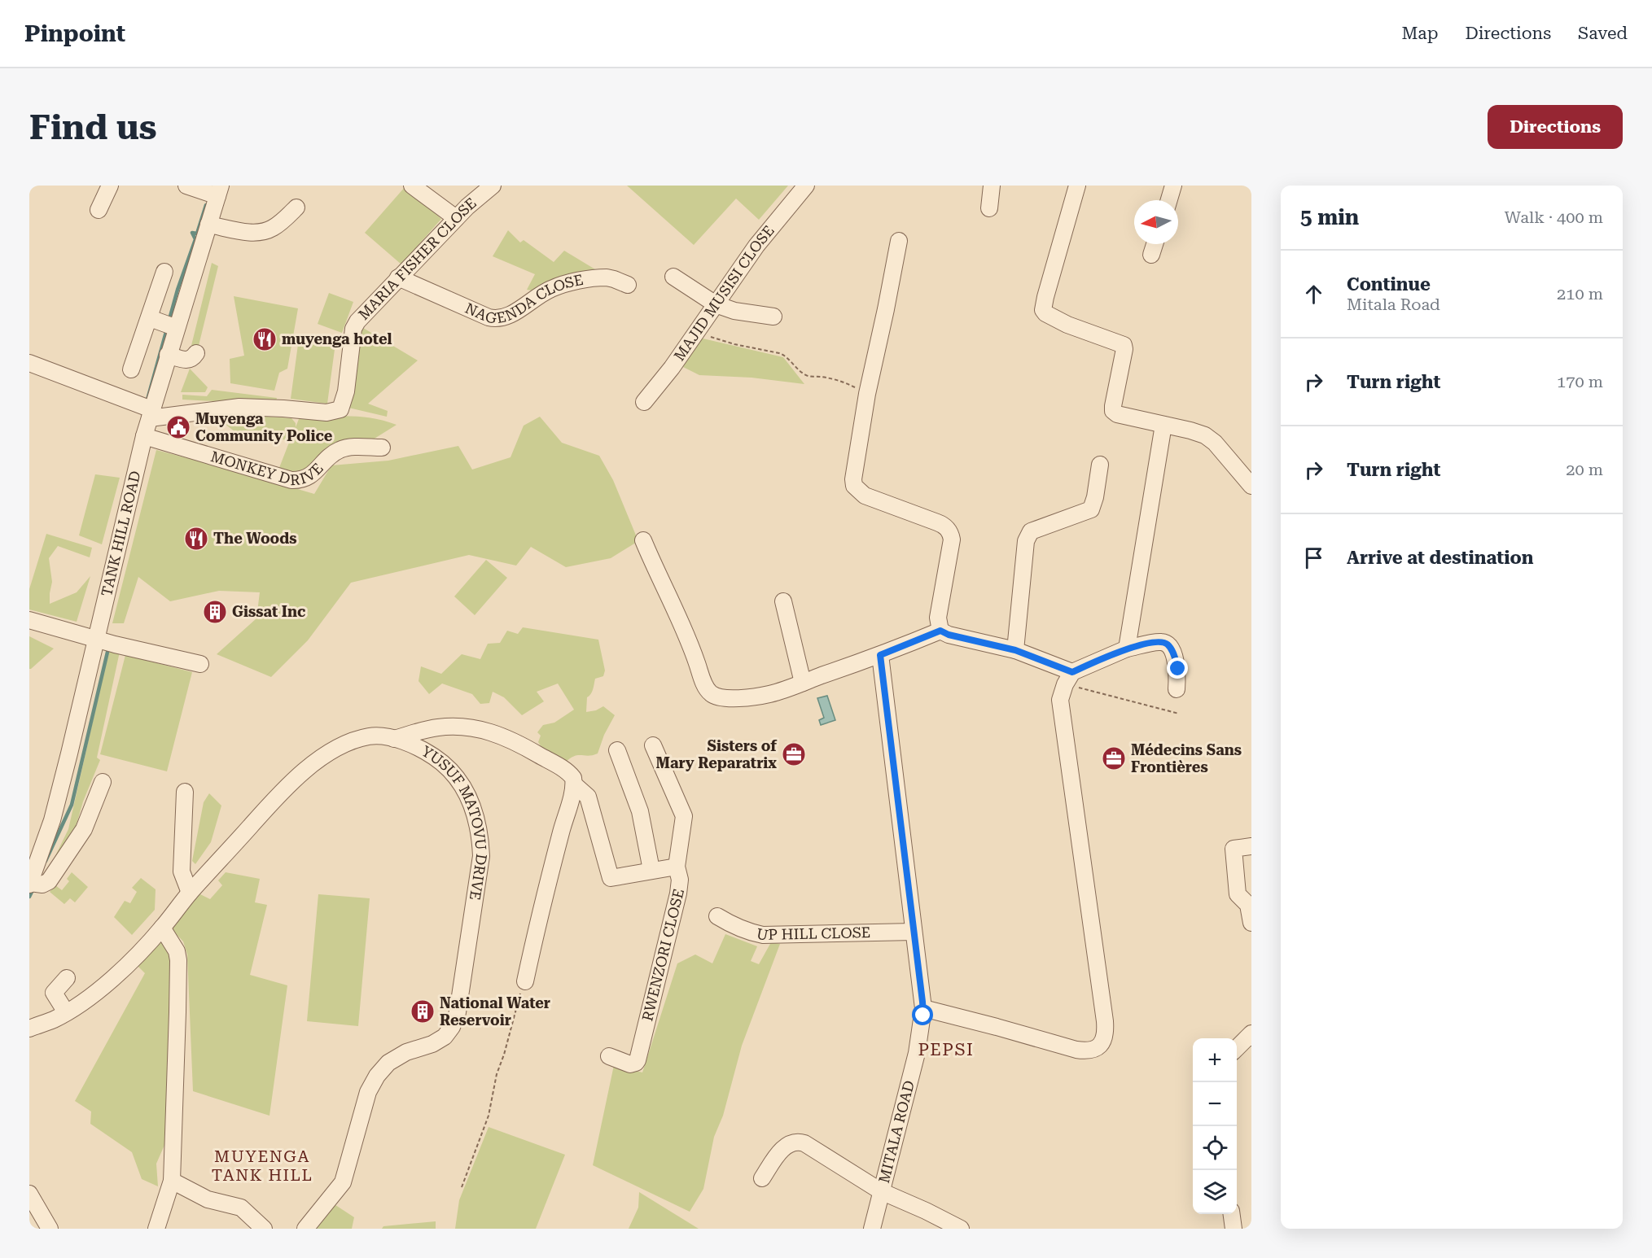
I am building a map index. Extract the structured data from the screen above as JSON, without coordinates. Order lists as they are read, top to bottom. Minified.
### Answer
{"streets":{"street":["MARIA FISHER CLOSE","NAGENDA CLOSE","MAJID MUSISI CLOSE","MONKEY DRIVE","TANK HILL ROAD","YUSUF MATOVU DRIVE","UP HILL CLOSE","RWENZORI CLOSE","MITALA ROAD"]},"crossings":[["MARIA FISHER CLOSE","NAGENDA CLOSE"],["MARIA FISHER CLOSE","TANK HILL ROAD"],["MONKEY DRIVE","TANK HILL ROAD"],["UP HILL CLOSE","MITALA ROAD"]],"districts":["PEPSI","MUYENGA TANK HILL"],"places":{"restaurant":["muyenga hotel","The Woods"],"public building":["Muyenga Community Police"],"building":["Gissat Inc","National Water Reservoir"],"office":["Sisters of Mary Reparatrix","Médecins Sans Frontières"]},"north":"left","page":{"header":"Pinpoint","nav":["Map","Directions","Saved"],"buttons":"Directions","title":"Find us","heading":["5 min","Walk · 400 m"],"list":[["Continue","Mitala Road","210 m"],["Turn right","170 m"],["Turn right","20 m"],"Arrive at destination"],"map_buttons":["+","−"]}}
